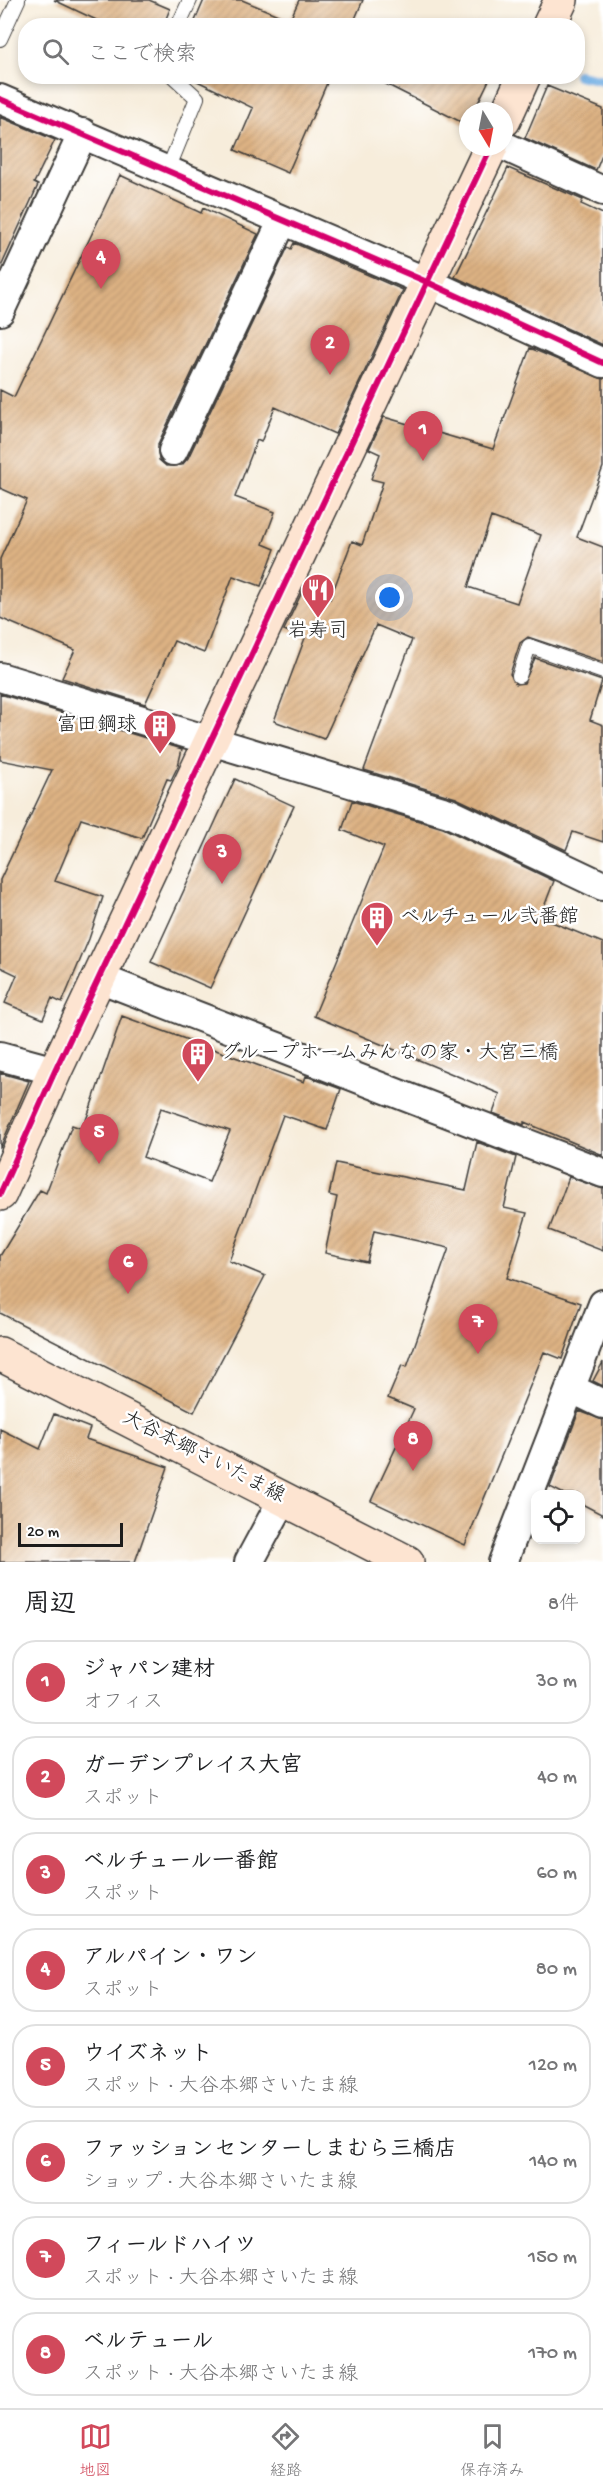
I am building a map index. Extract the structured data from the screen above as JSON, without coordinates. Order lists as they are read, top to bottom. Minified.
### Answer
{"streets":{"street":["大谷本郷さいたま線"]},"places":{"restaurant":["岩寿司"],"building":["富田鋼球","ベルチュール弐番館","グループホームみんなの家・大宮三橋"]},"scale_bar":"20 m","north":"bottom","page":{"search":"ここで検索","pins":["4","2","1","3","5","6","7","8"],"scale":"20 m","heading":["周辺","8件"],"list":[{"mark":"1","name":"ジャパン建材","note":"オフィス","value":"30 m"},{"mark":"2","name":"ガーデンプレイス大宮","note":"スポット","value":"40 m"},{"mark":"3","name":"ベルチュール一番館","note":"スポット","value":"60 m"},{"mark":"4","name":"アルパイン・ワン","note":"スポット","value":"80 m"},{"mark":"5","name":"ウイズネット","note":"スポット · 大谷本郷さいたま線","value":"120 m"},{"mark":"6","name":"ファッションセンターしまむら三橋店","note":"ショップ · 大谷本郷さいたま線","value":"140 m"},{"mark":"7","name":"フィールドハイツ","note":"スポット · 大谷本郷さいたま線","value":"150 m"},{"mark":"8","name":"ベルテュール","note":"スポット · 大谷本郷さいたま線","value":"170 m"}],"nav":["地図","経路","保存済み"]}}
